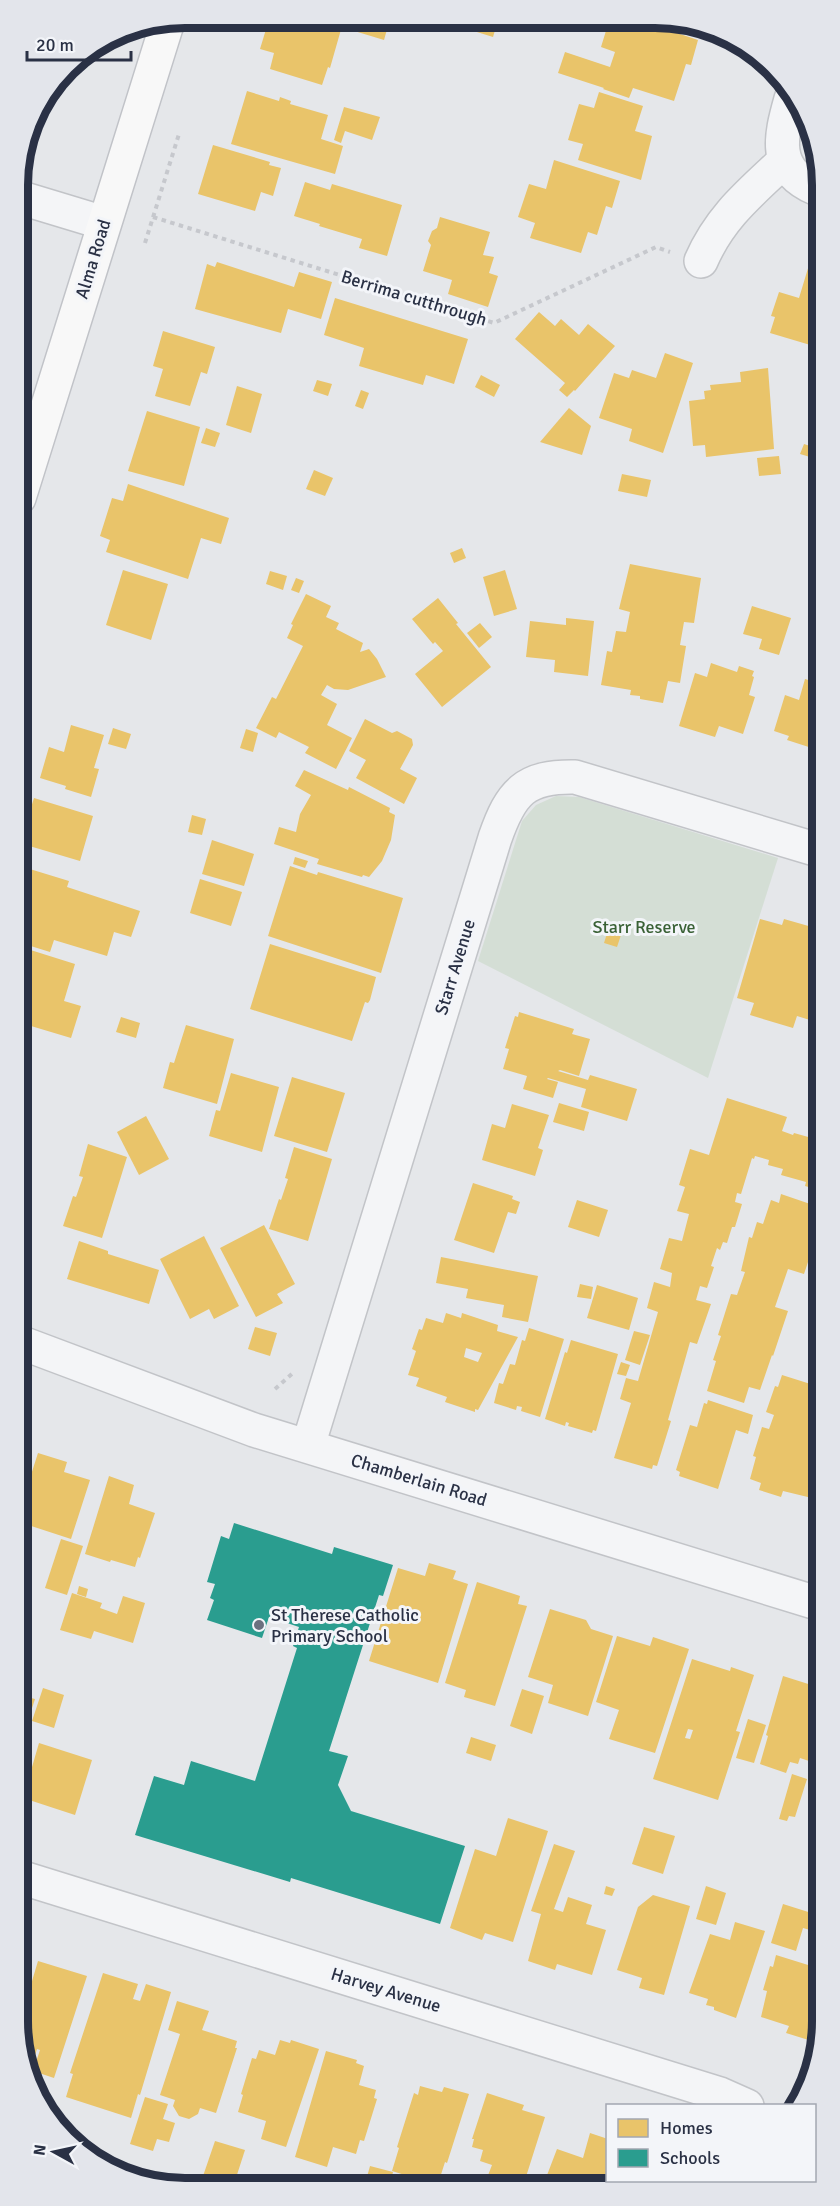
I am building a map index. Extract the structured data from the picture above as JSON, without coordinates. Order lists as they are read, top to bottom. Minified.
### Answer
{"streets":{"main road":["Alma Road"],"street":["Starr Avenue","Chamberlain Road","Harvey Avenue"],"path":["Berrima cutthrough"]},"crossings":[["Starr Avenue","Chamberlain Road"]],"parks":["Starr Reserve"],"places":["St Therese Catholic Primary School"],"legend":["Homes","Schools"],"scale_bar":"20 m","north":"left"}
